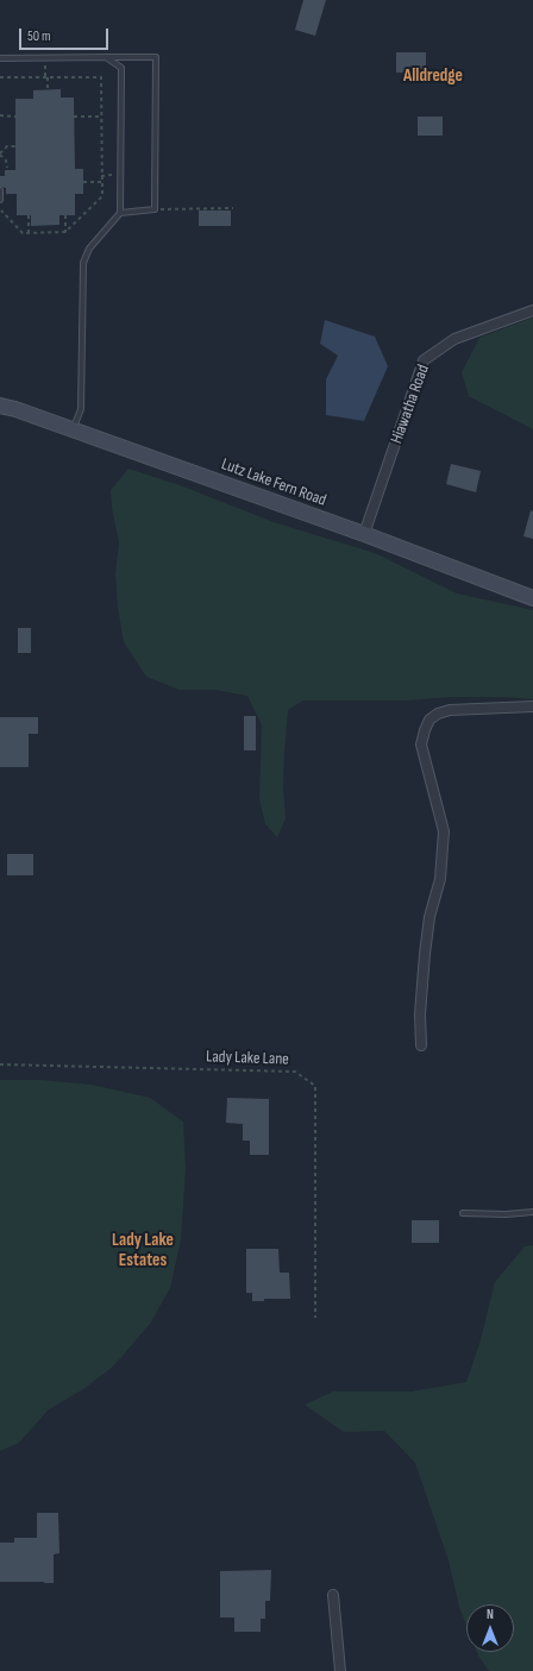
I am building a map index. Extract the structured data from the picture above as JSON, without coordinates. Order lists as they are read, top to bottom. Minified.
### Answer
{"streets":{"main road":["Lutz Lake Fern Road"],"street":["Hiawatha Road"],"path":["Lady Lake Lane"]},"crossings":[["Hiawatha Road","Lutz Lake Fern Road"]],"districts":["Alldredge","Lady Lake Estates"],"scale_bar":"50 m","north":"top"}
